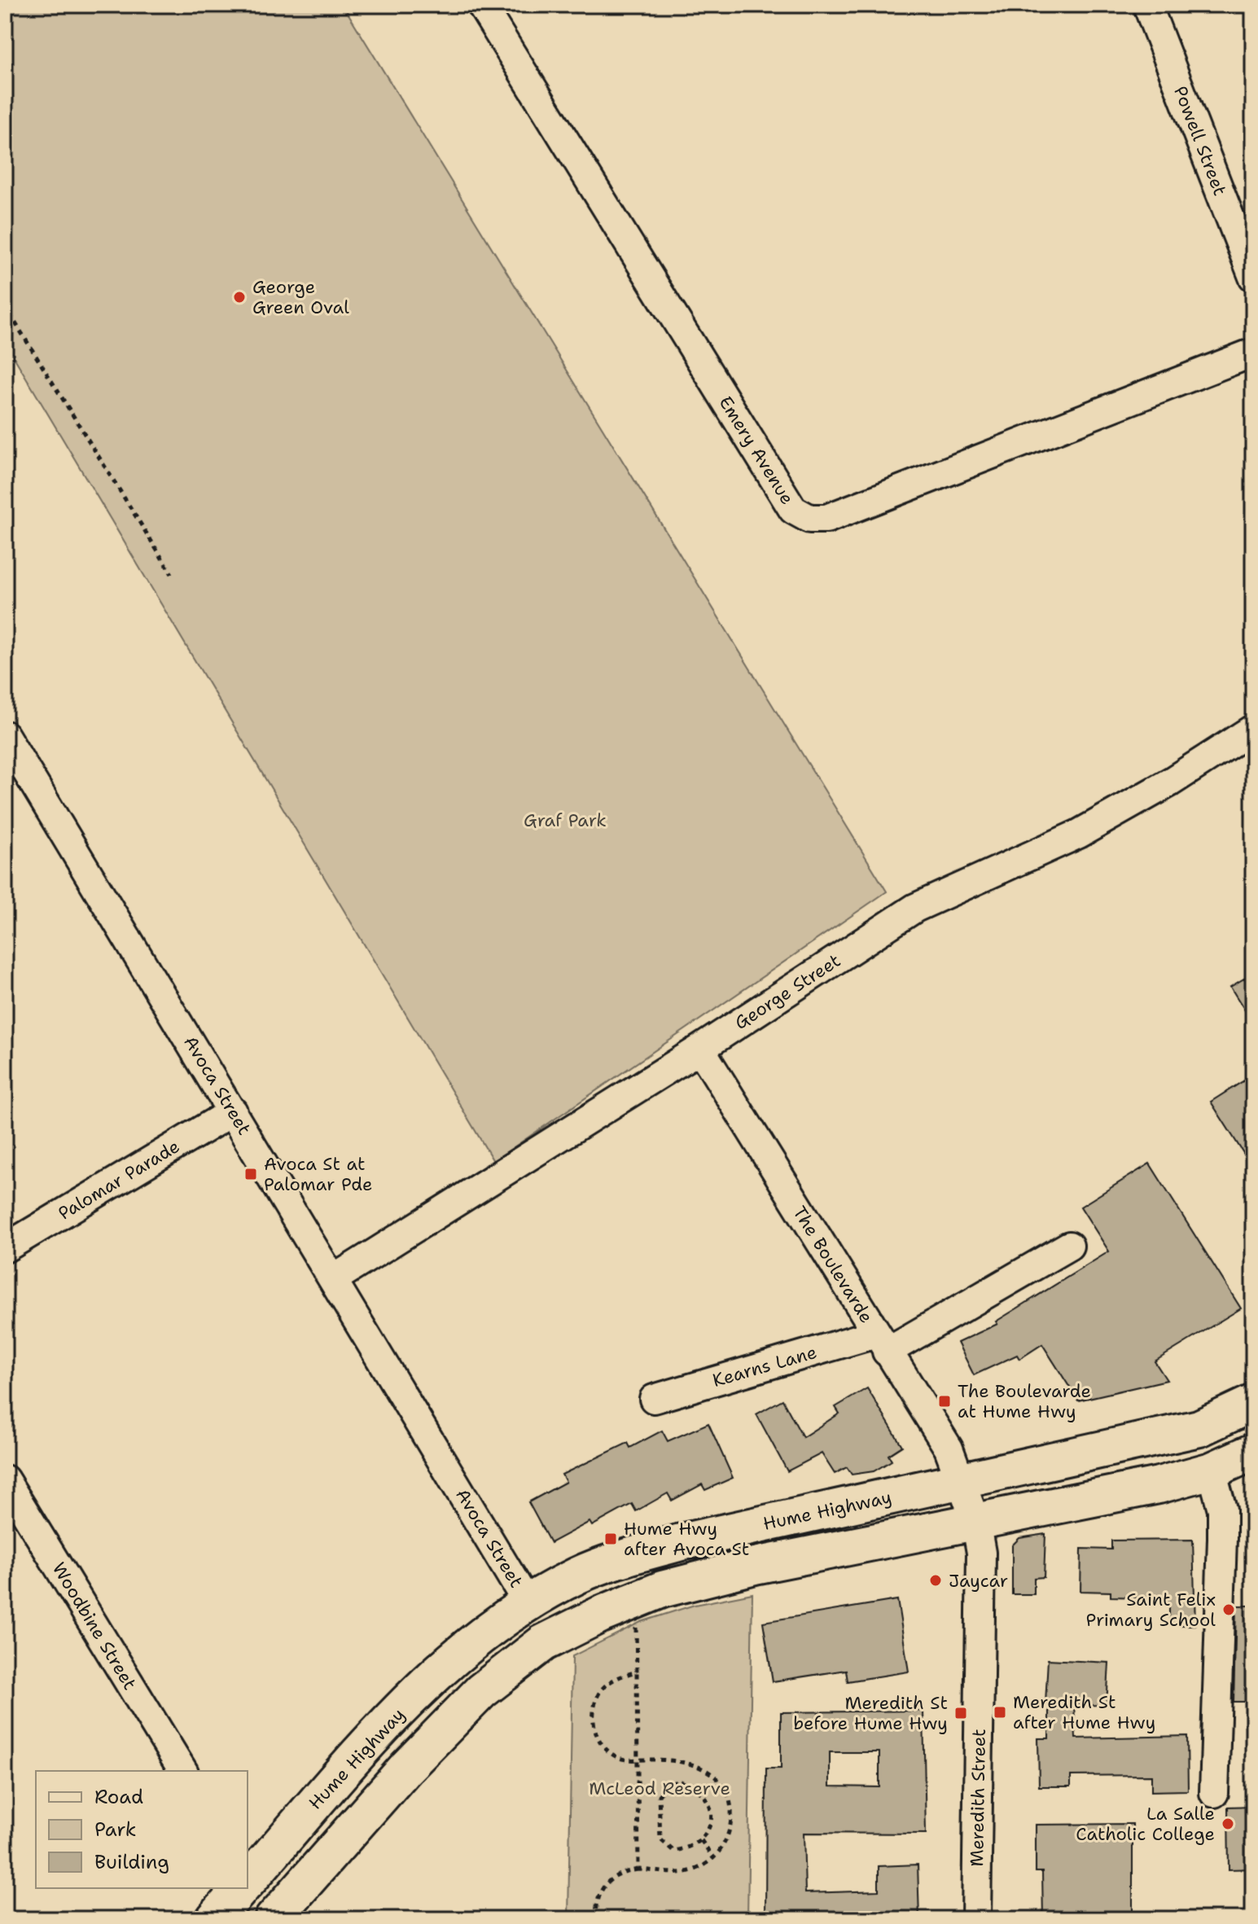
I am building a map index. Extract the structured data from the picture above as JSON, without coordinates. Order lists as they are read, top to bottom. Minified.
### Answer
{"streets":{"highway":["Hume Highway"],"street":["Powell Street","Emery Avenue","George Street","Avoca Street","Palomar Parade","The Boulevarde","Kearns Lane","Woodbine Street","Meredith Street"]},"crossings":[["George Street","Avoca Street"],["George Street","The Boulevarde"],["Avoca Street","Palomar Parade"],["Avoca Street","Hume Highway"],["The Boulevarde","Kearns Lane"],["The Boulevarde","Hume Highway"],["The Boulevarde","Meredith Street"],["Hume Highway","Meredith Street"]],"parks":["Graf Park","McLeod Reserve"],"places":{"other":["George Green Oval","Jaycar","Saint Felix Primary School","La Salle Catholic College"],"transit":["Avoca St at Palomar Pde","The Boulevarde at Hume Hwy","Hume Hwy after Avoca St","Meredith St after Hume Hwy","Meredith St before Hume Hwy"]},"legend":["Road","Park","Building"]}
